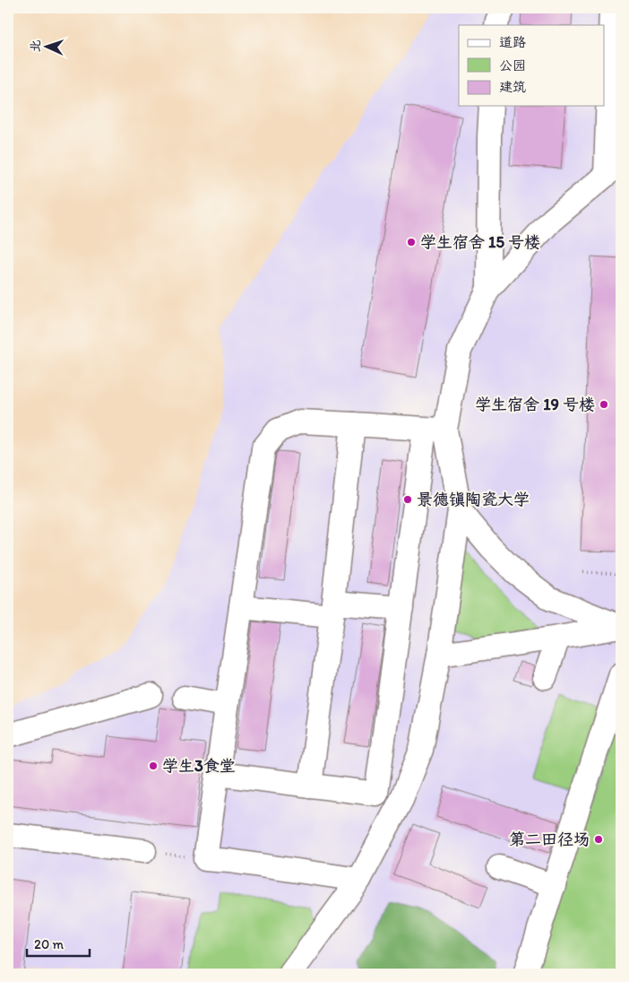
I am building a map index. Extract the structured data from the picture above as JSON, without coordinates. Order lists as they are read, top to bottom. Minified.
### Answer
{"places":["学生宿舍 15 号楼","学生宿舍 19 号楼","景德镇陶瓷大学","学生3食堂","第二田径场"],"legend":["道路","公园","建筑"],"scale_bar":"20 m","north":"left"}
